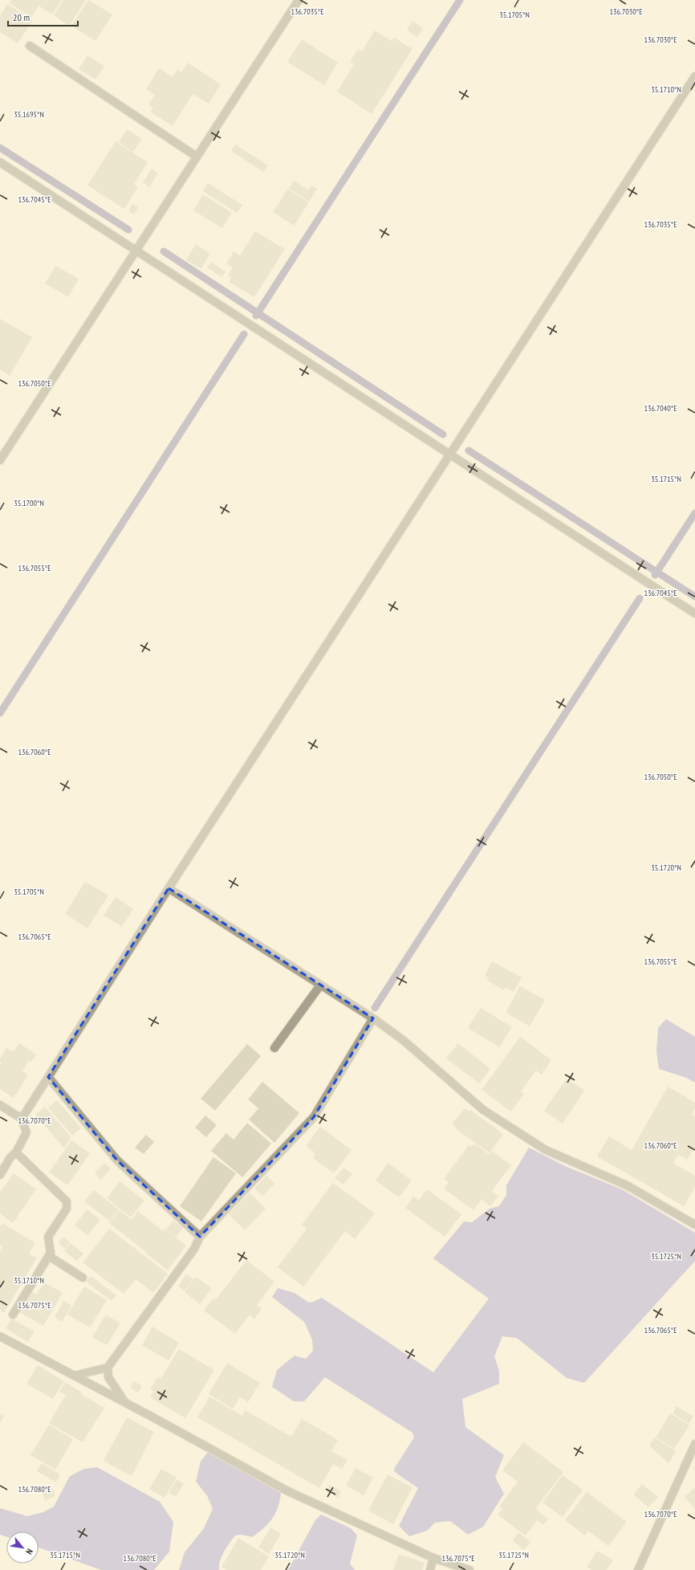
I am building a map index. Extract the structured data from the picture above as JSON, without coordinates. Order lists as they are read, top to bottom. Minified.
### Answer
{"scale_bar":"20 m","north":"bottom right","coordinates":["136.7035°E","136.7030°E","35.1705°N","35.1710°N","35.1695°N","136.7045°E","136.7050°E","136.7040°E","35.1715°N","35.1700°N","136.7055°E","136.7060°E","35.1720°N","136.7065°E","136.7070°E","35.1725°N","136.7075°E","136.7080°E"]}
